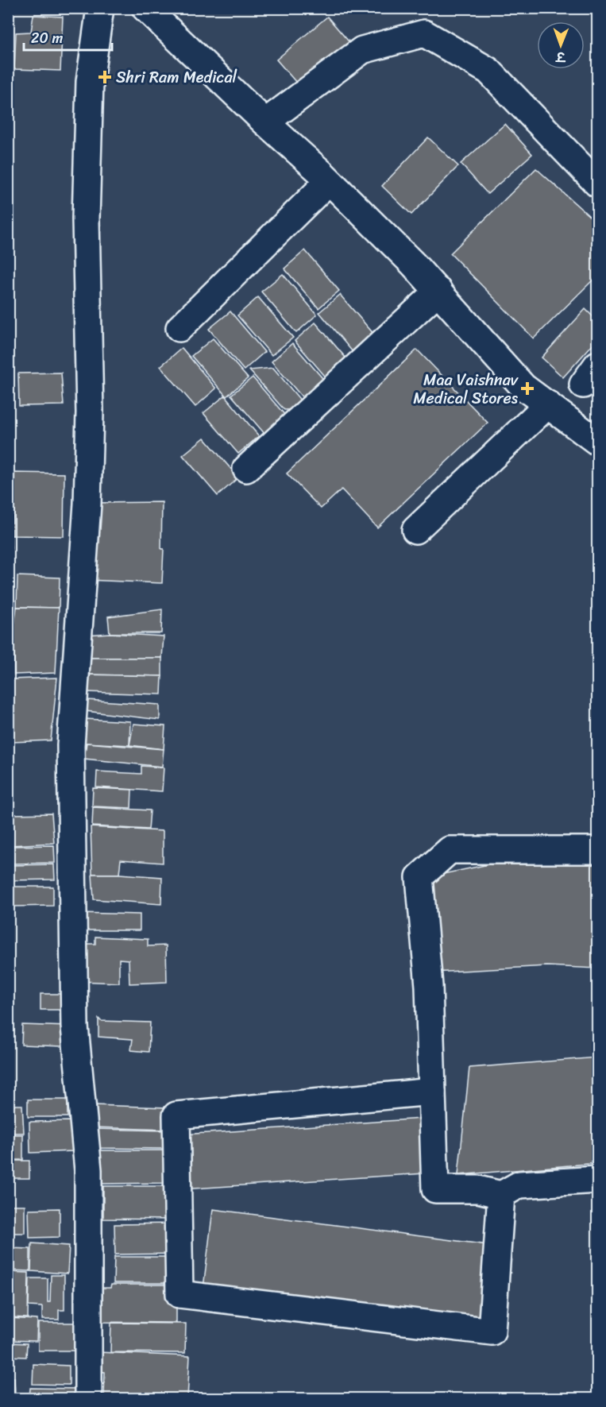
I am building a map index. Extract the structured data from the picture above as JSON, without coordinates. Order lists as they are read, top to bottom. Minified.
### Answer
{"places":{"health":["Shri Ram Medical","Maa Vaishnav Medical Stores"]},"scale_bar":"20 m","north":"bottom"}
